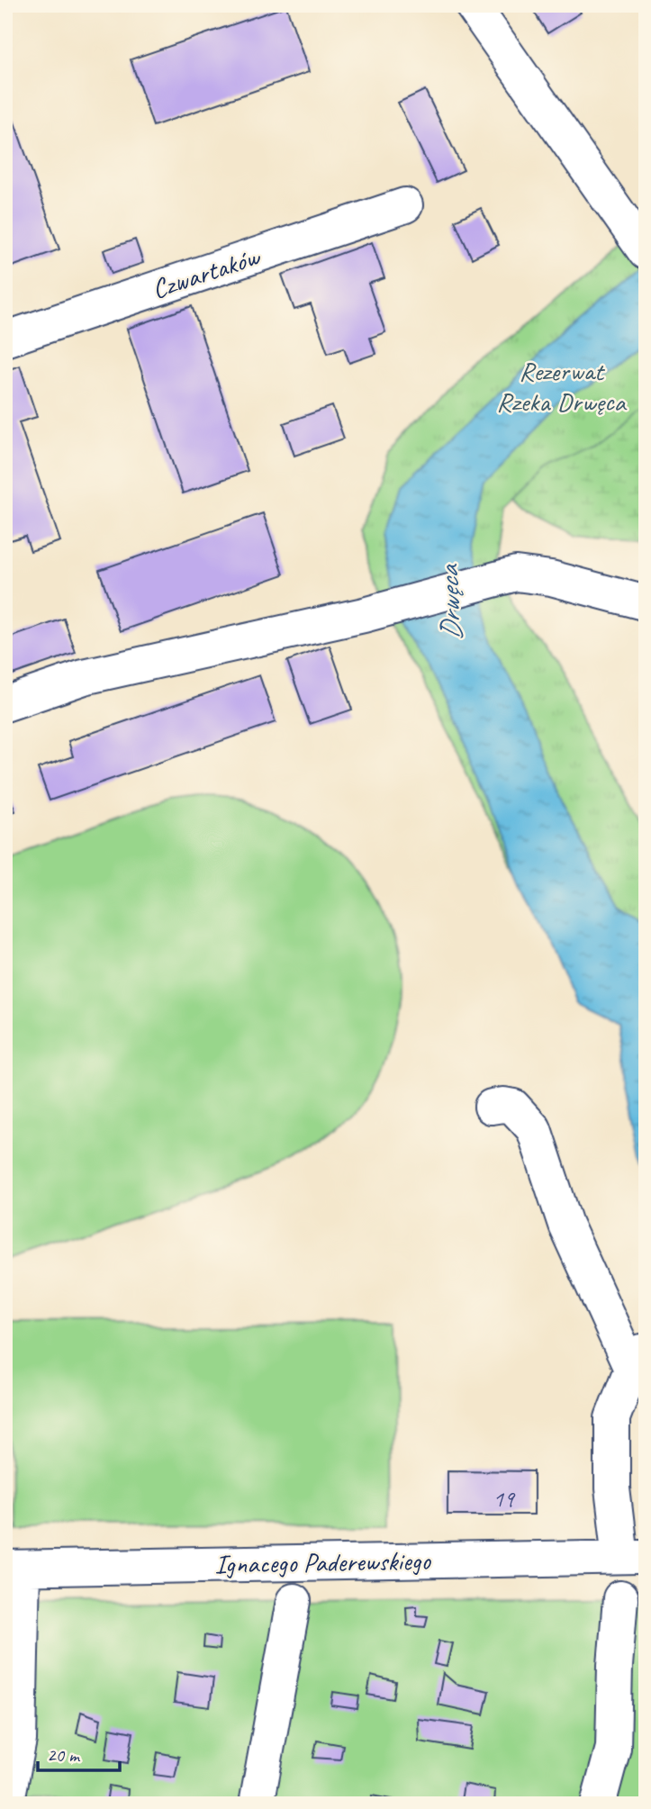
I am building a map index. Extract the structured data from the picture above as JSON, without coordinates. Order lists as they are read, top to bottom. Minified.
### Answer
{"streets":{"street":["Czwartaków","Ignacego Paderewskiego"]},"water":["Drwęca"],"parks":["Rezerwat Rzeka Drwęca"],"house_numbers":["19"],"scale_bar":"20 m"}
